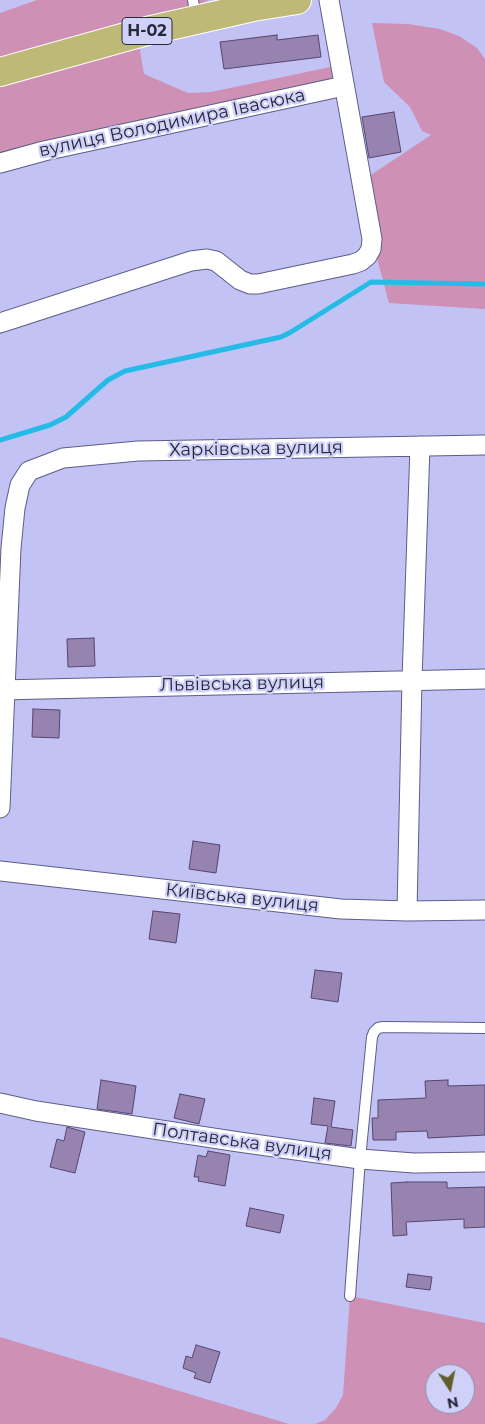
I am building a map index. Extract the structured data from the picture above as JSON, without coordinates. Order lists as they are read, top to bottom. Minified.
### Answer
{"streets":{"main road":["Н-02"],"street":["вулиця Володимира Івасюка","Харківська вулиця","Львівська вулиця","Київська вулиця","Полтавська вулиця"]},"crossings":[["Харківська вулиця","Львівська вулиця"]],"north":"bottom"}
